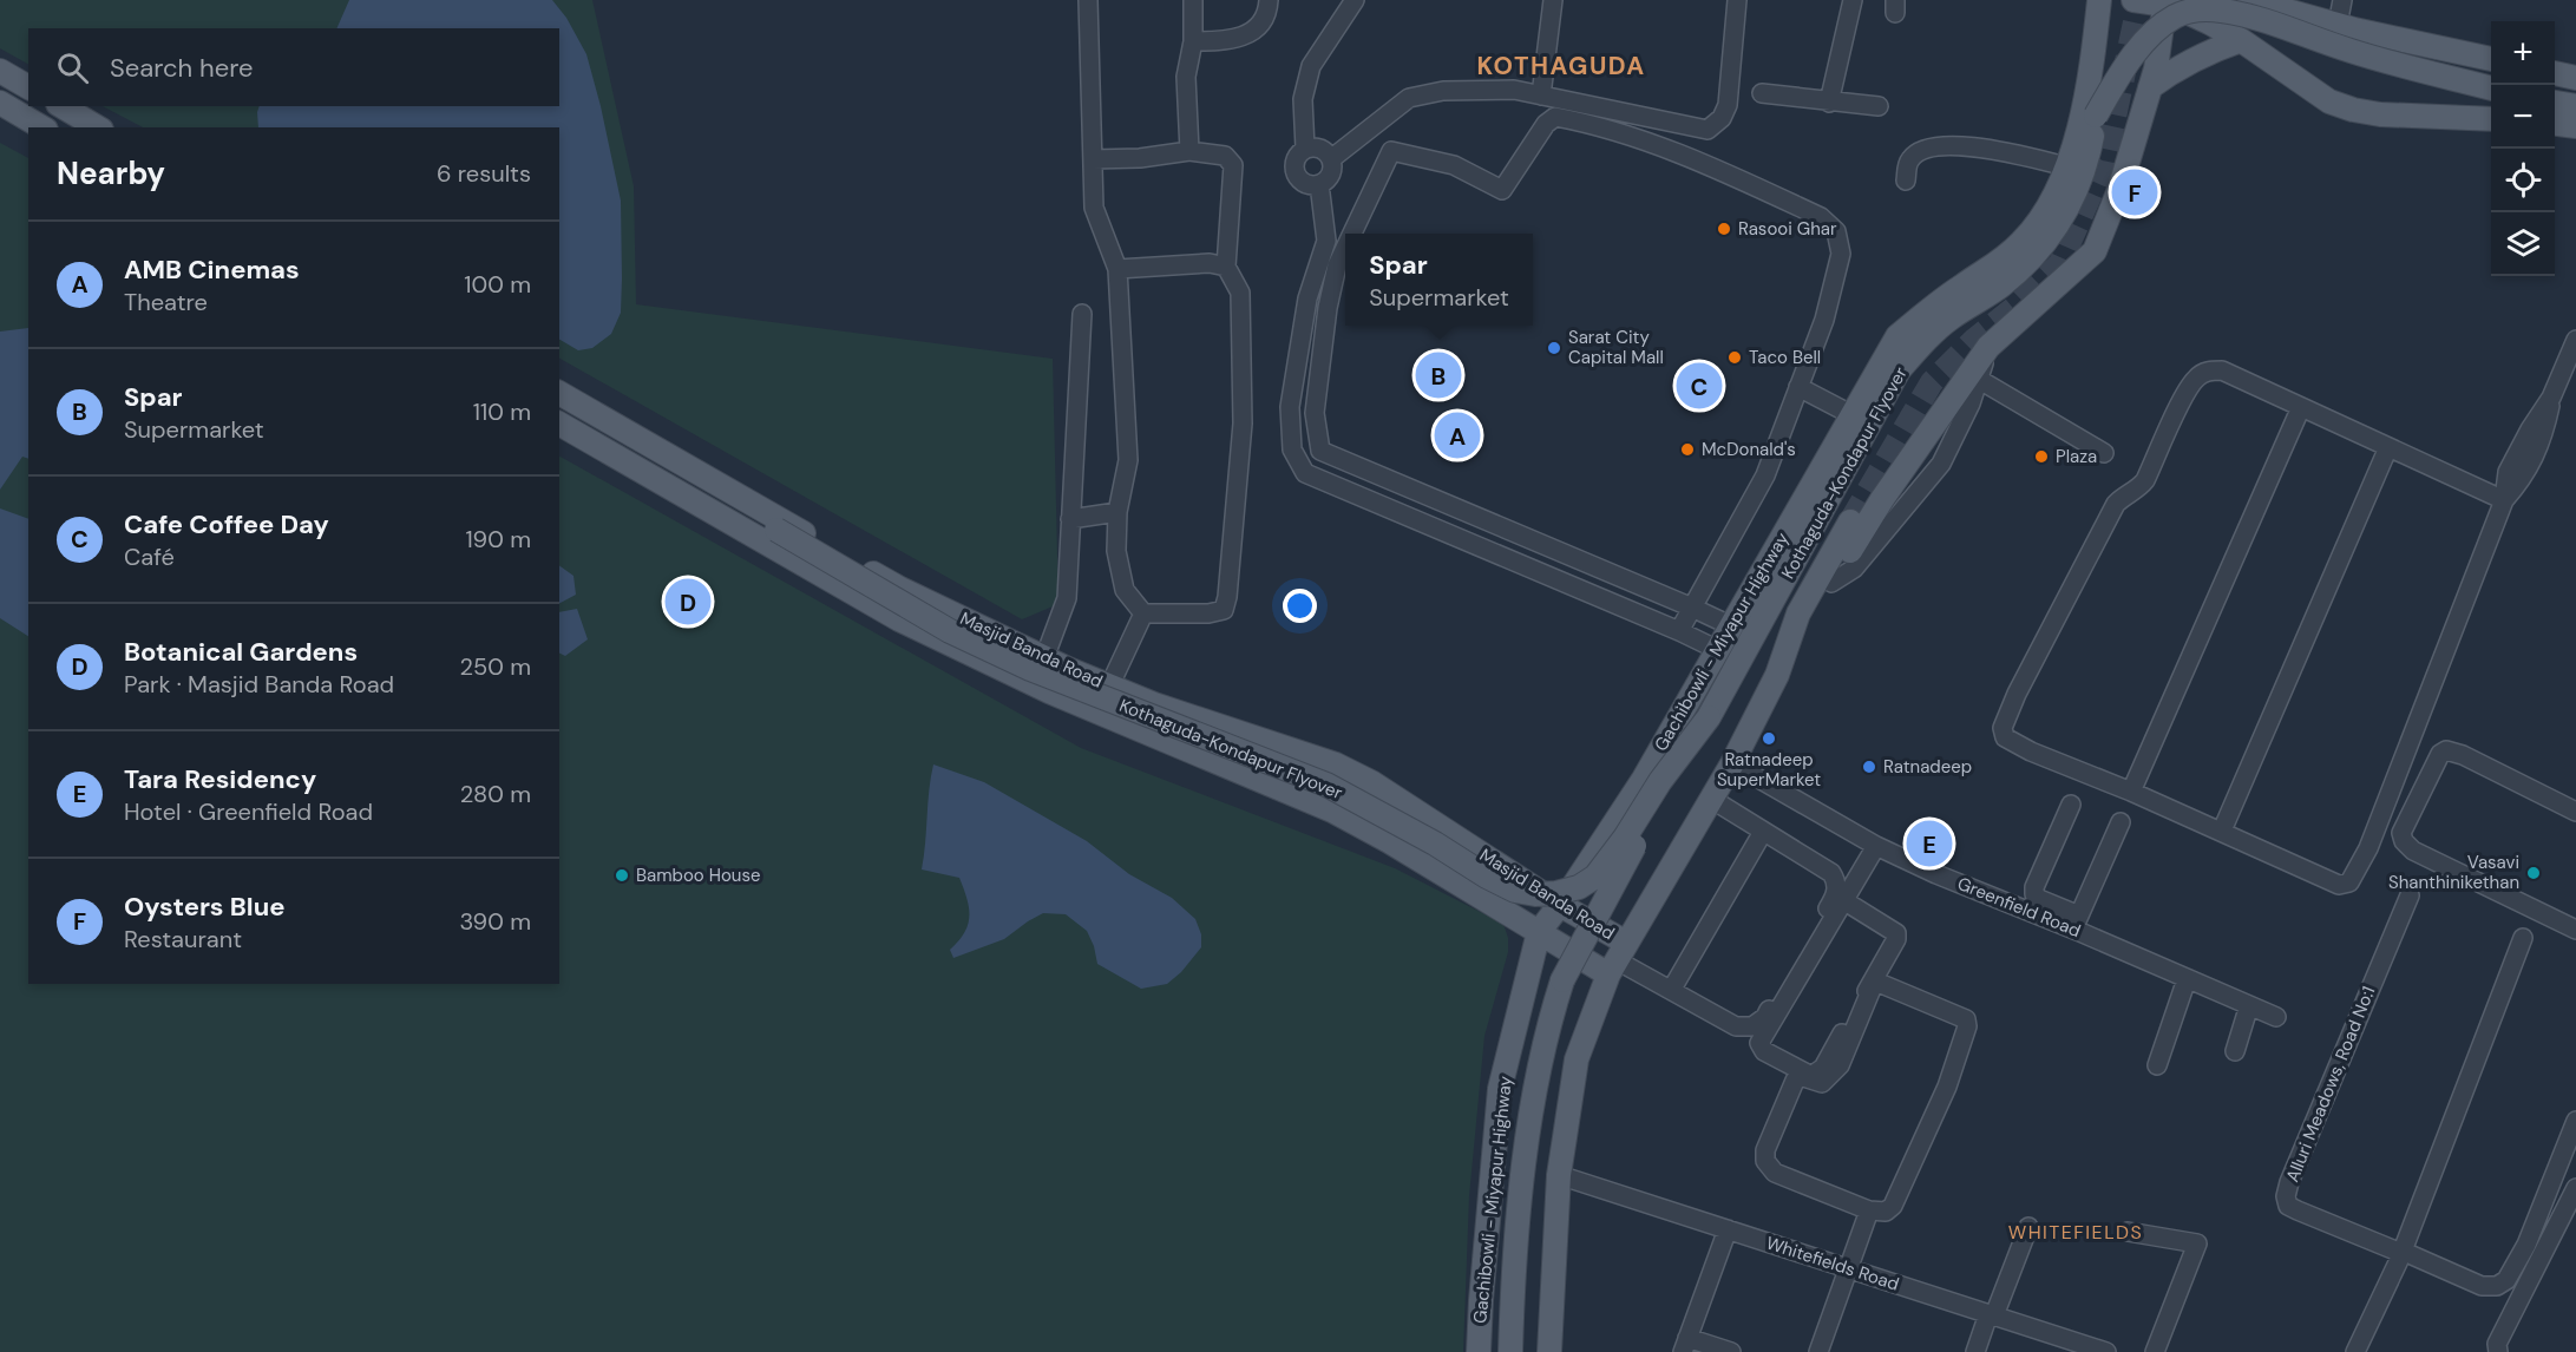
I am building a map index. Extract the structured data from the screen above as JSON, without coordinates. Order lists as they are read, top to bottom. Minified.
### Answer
{"streets":{"main road":["Kothaguda-Kondapur Flyover","Gachibowli - Miyapur Highway","Masjid Banda Road"],"street":["Greenfield Road","Alluri Meadows, Road No:1","Whitefields Road"]},"crossings":[["Kothaguda-Kondapur Flyover","Masjid Banda Road"],["Gachibowli - Miyapur Highway","Masjid Banda Road"]],"districts":["KOTHAGUDA","WHITEFIELDS"],"places":["Rasooi Ghar","Sarat City Capital Mall","Taco Bell","McDonald's","Plaza","Ratnadeep SuperMarket","Ratnadeep","Vasavi Shanthinikethan","Bamboo House"],"page":{"map_buttons":["+","−"],"search":"Search here","heading":["Nearby","6 results"],"pins":["F","B","C","A","D","E"],"list":[{"mark":"A","name":"AMB Cinemas","note":"Theatre","value":"100 m"},{"mark":"B","name":"Spar","note":"Supermarket","value":"110 m"},{"mark":"C","name":"Cafe Coffee Day","note":"Café","value":"190 m"},{"mark":"D","name":"Botanical Gardens","note":"Park · Masjid Banda Road","value":"250 m"},{"mark":"E","name":"Tara Residency","note":"Hotel · Greenfield Road","value":"280 m"},{"mark":"F","name":"Oysters Blue","note":"Restaurant","value":"390 m"}],"popup":["Spar","Supermarket"]}}
